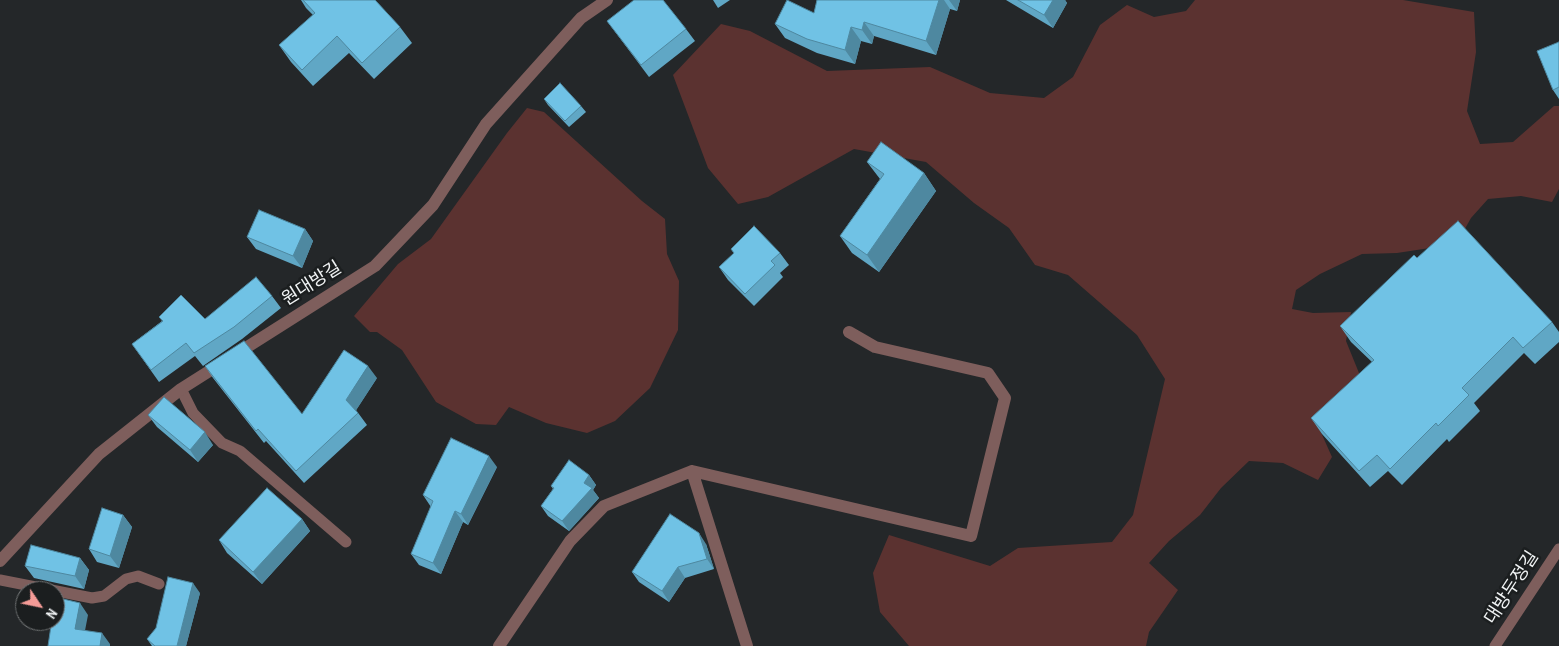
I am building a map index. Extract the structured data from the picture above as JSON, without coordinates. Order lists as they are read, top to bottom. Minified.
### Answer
{"streets":{"street":["원대방길"],"lane":["대방두정길"]},"north":"bottom right"}
